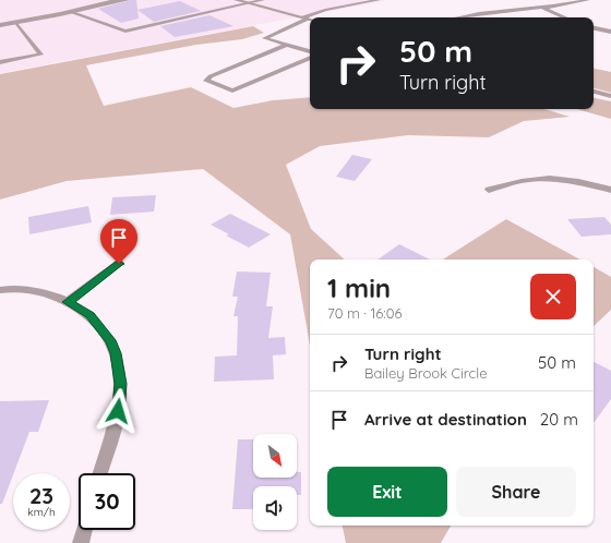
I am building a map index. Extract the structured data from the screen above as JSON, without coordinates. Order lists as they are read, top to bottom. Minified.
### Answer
{"north":"bottom right","page":{"turn":["50 m","Turn right"],"heading":["1 min","70 m · 16:06"],"list":[{"name":"Turn right","note":"Bailey Brook Circle","value":"50 m"},{"name":"Arrive at destination","value":"20 m"}],"buttons":["Exit","Share"],"speed":"23 km/h","limit":"30"}}
